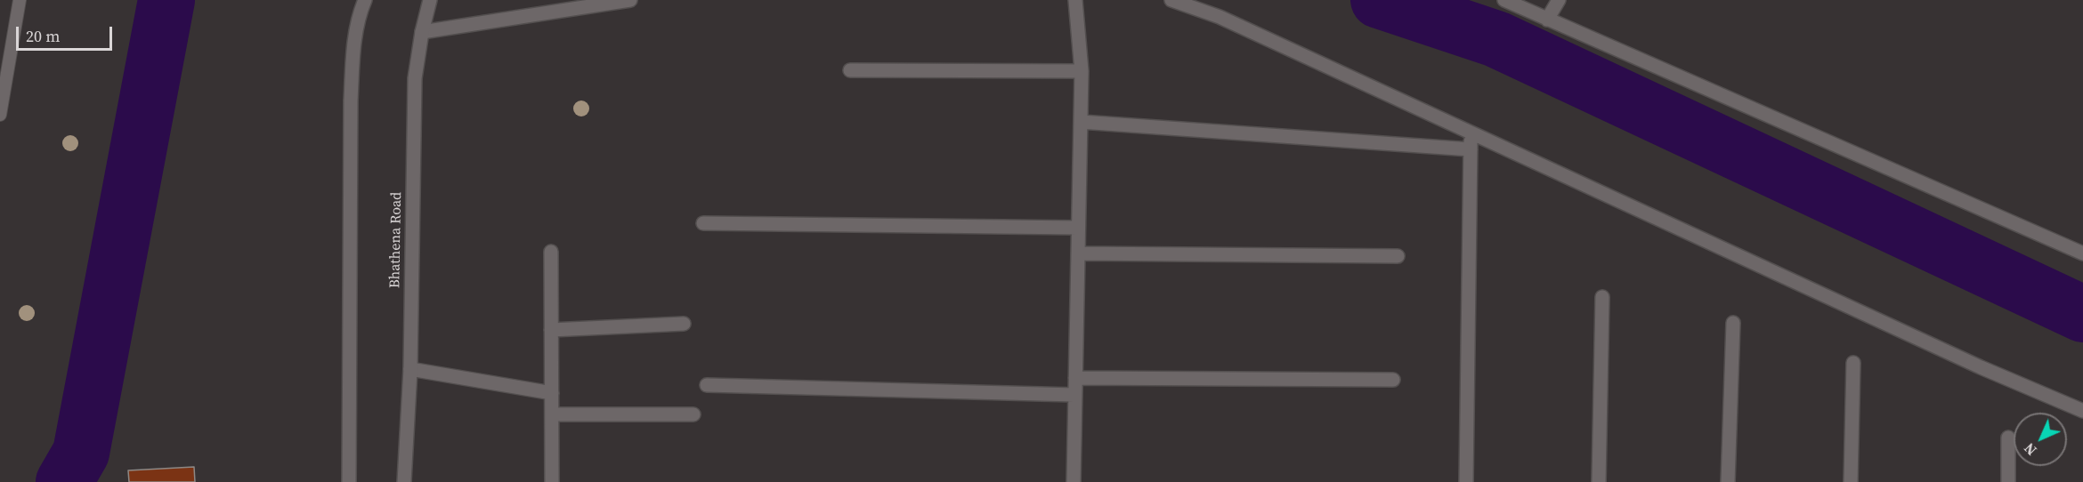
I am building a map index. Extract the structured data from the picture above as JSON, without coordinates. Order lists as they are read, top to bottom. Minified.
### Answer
{"streets":{"street":["Bhathena Road"]},"scale_bar":"20 m","north":"bottom left"}
